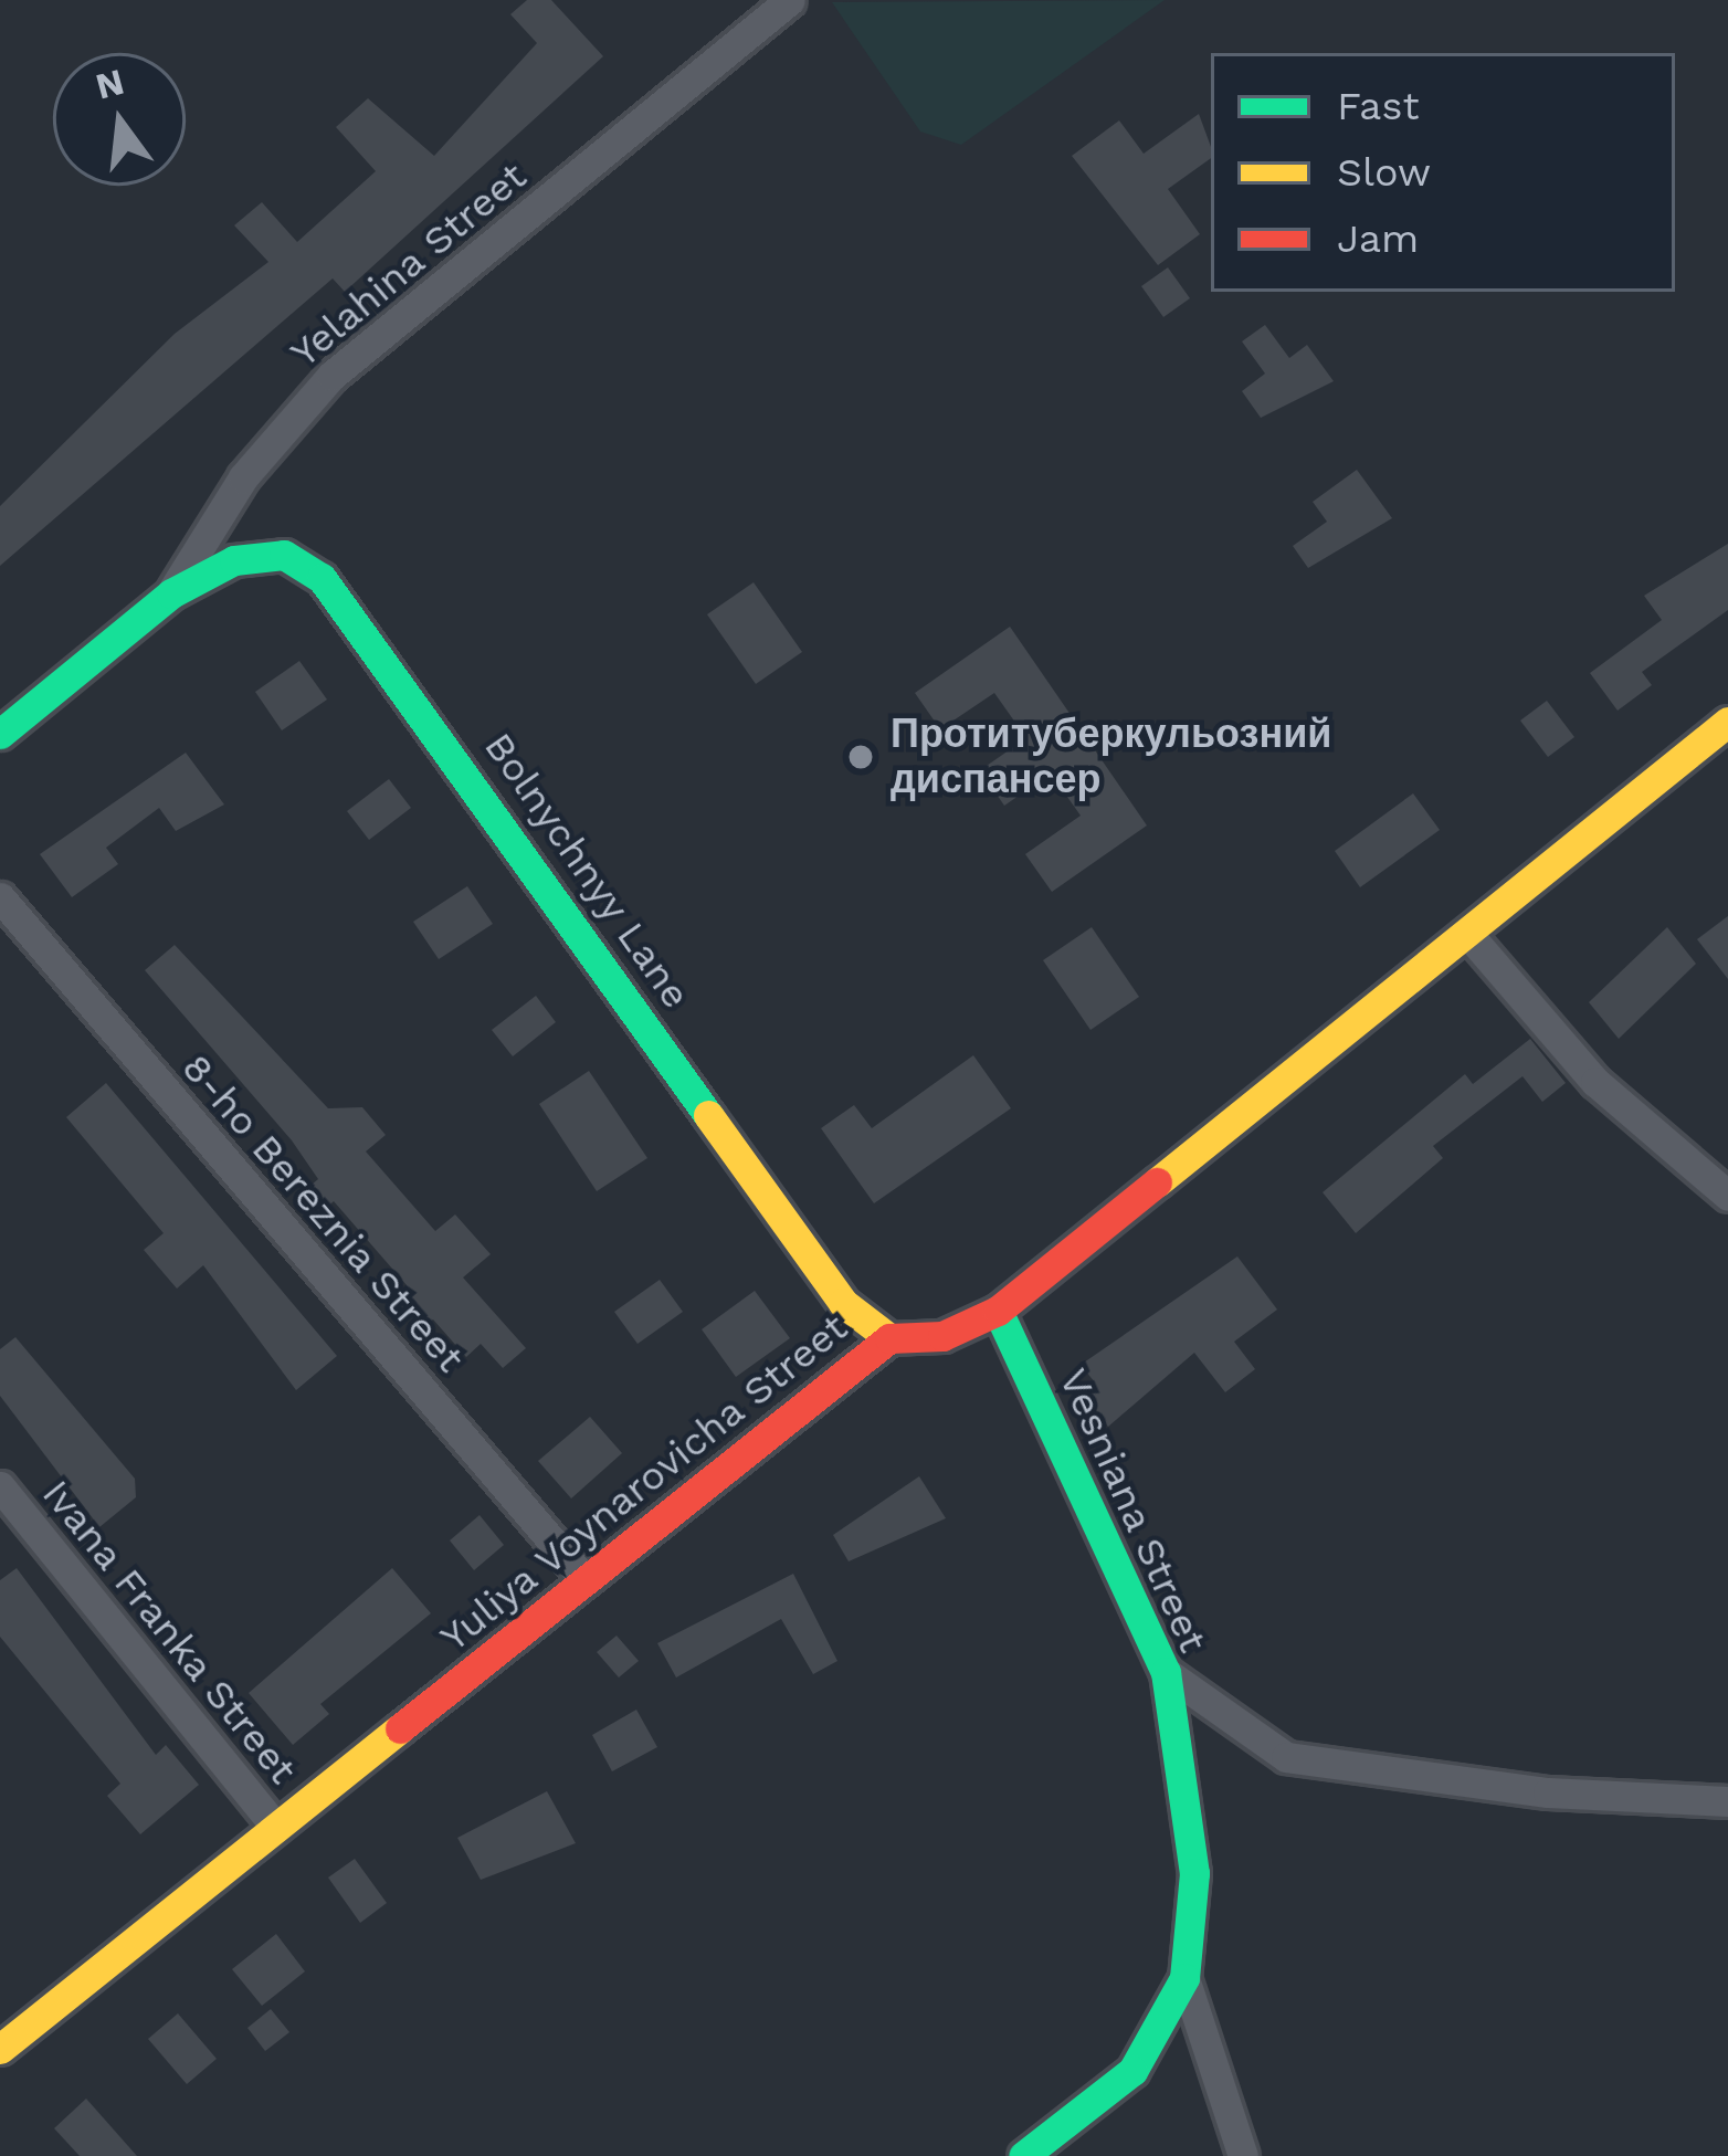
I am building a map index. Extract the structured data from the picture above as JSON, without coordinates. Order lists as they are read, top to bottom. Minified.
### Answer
{"streets":{"main road":["Yelahina Street","Bolnychnyy Lane","Yuliya Voynarovicha Street","Vesniana Street"],"street":["8-ho Bereznia Street","Ivana Franka Street"]},"crossings":[["Yelahina Street","Bolnychnyy Lane"],["Bolnychnyy Lane","Yuliya Voynarovicha Street"],["8-ho Bereznia Street","Yuliya Voynarovicha Street"],["Yuliya Voynarovicha Street","Vesniana Street"],["Yuliya Voynarovicha Street","Ivana Franka Street"]],"places":["Протитуберкульозний диспансер"],"legend":["Fast","Slow","Jam"],"north":"top"}
